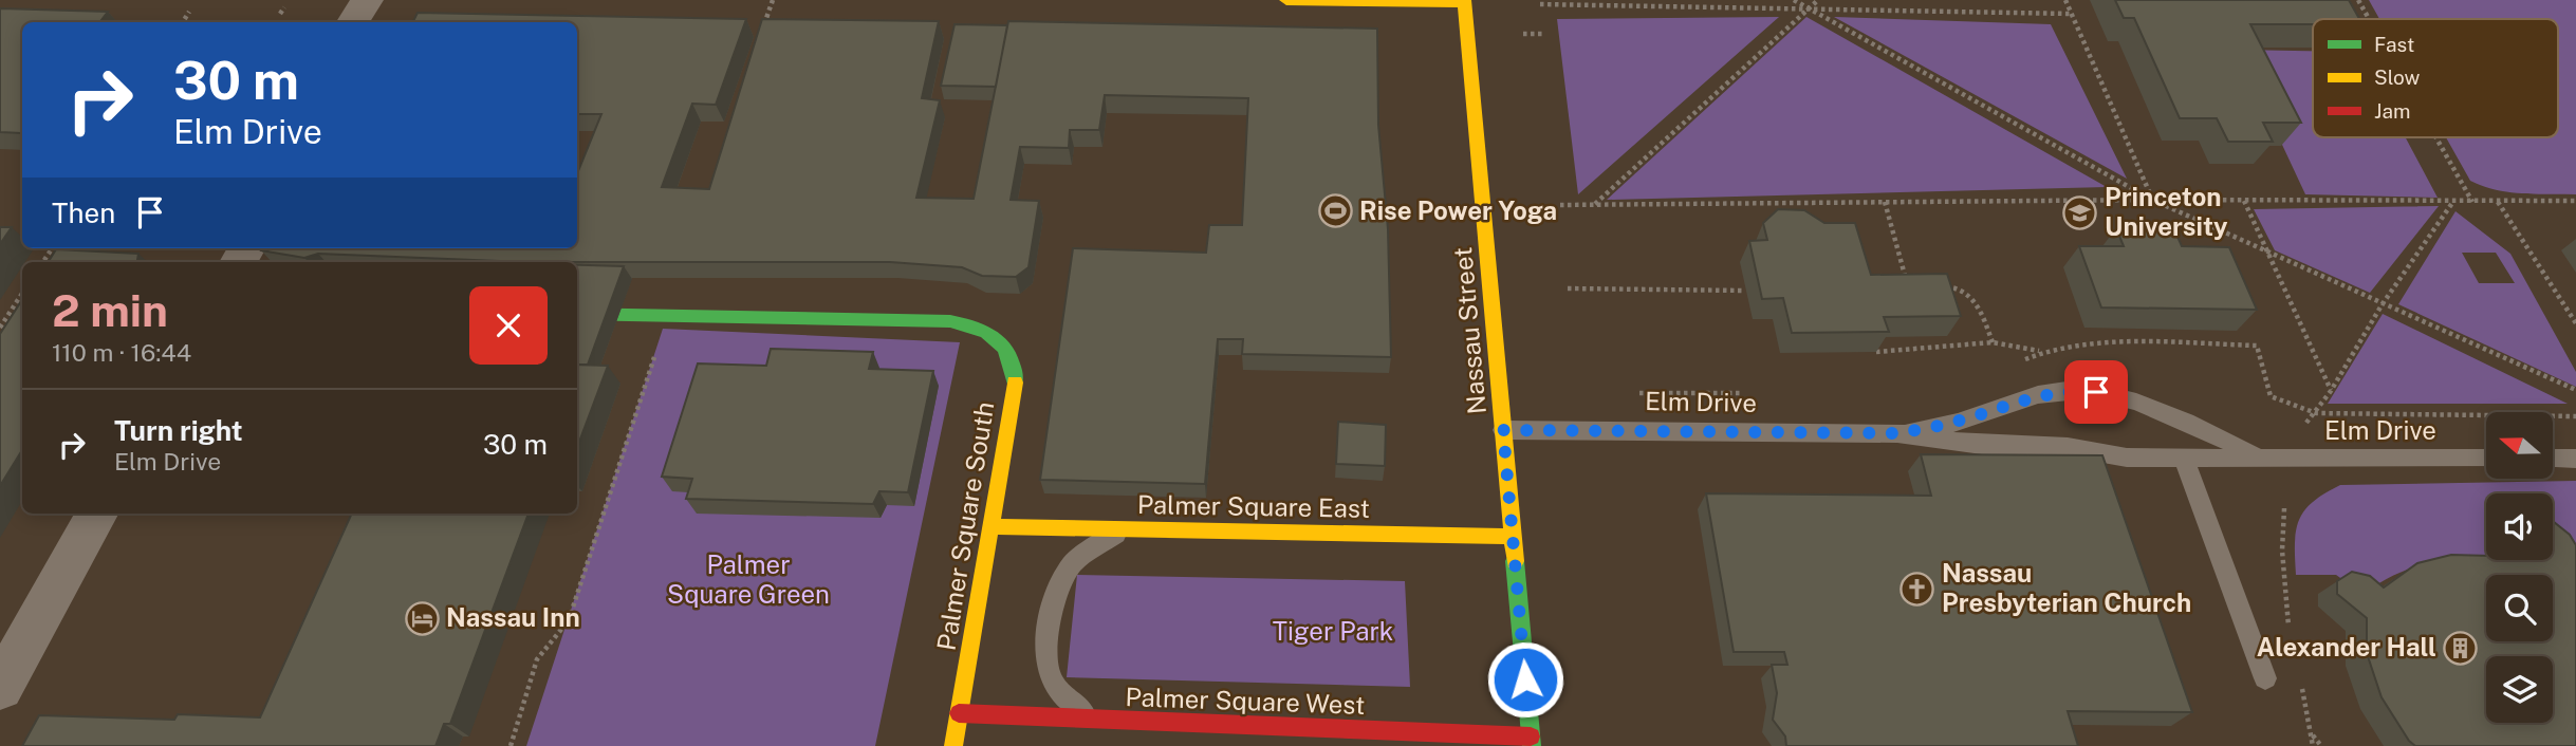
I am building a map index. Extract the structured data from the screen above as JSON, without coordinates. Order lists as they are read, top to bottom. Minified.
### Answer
{"streets":{"street":["Nassau Street","Palmer Square East","Palmer Square South","Palmer Square West"],"lane":["Elm Drive"]},"crossings":[["Nassau Street","Elm Drive"],["Nassau Street","Palmer Square East"],["Nassau Street","Palmer Square West"],["Palmer Square East","Palmer Square South"],["Palmer Square South","Palmer Square West"]],"parks":["Palmer Square Green","Tiger Park"],"places":{"sports":["Rise Power Yoga"],"school or university":["Princeton University"],"church":["Nassau Presbyterian Church"],"hotel":["Nassau Inn"],"building":["Alexander Hall"]},"legend":["Fast","Slow","Jam"],"north":"left","page":{"turn":["30 m","Elm Drive"],"then":"Then","heading":["2 min","110 m · 16:44"],"list":[{"name":"Turn right","note":"Elm Drive","value":"30 m"}]}}
